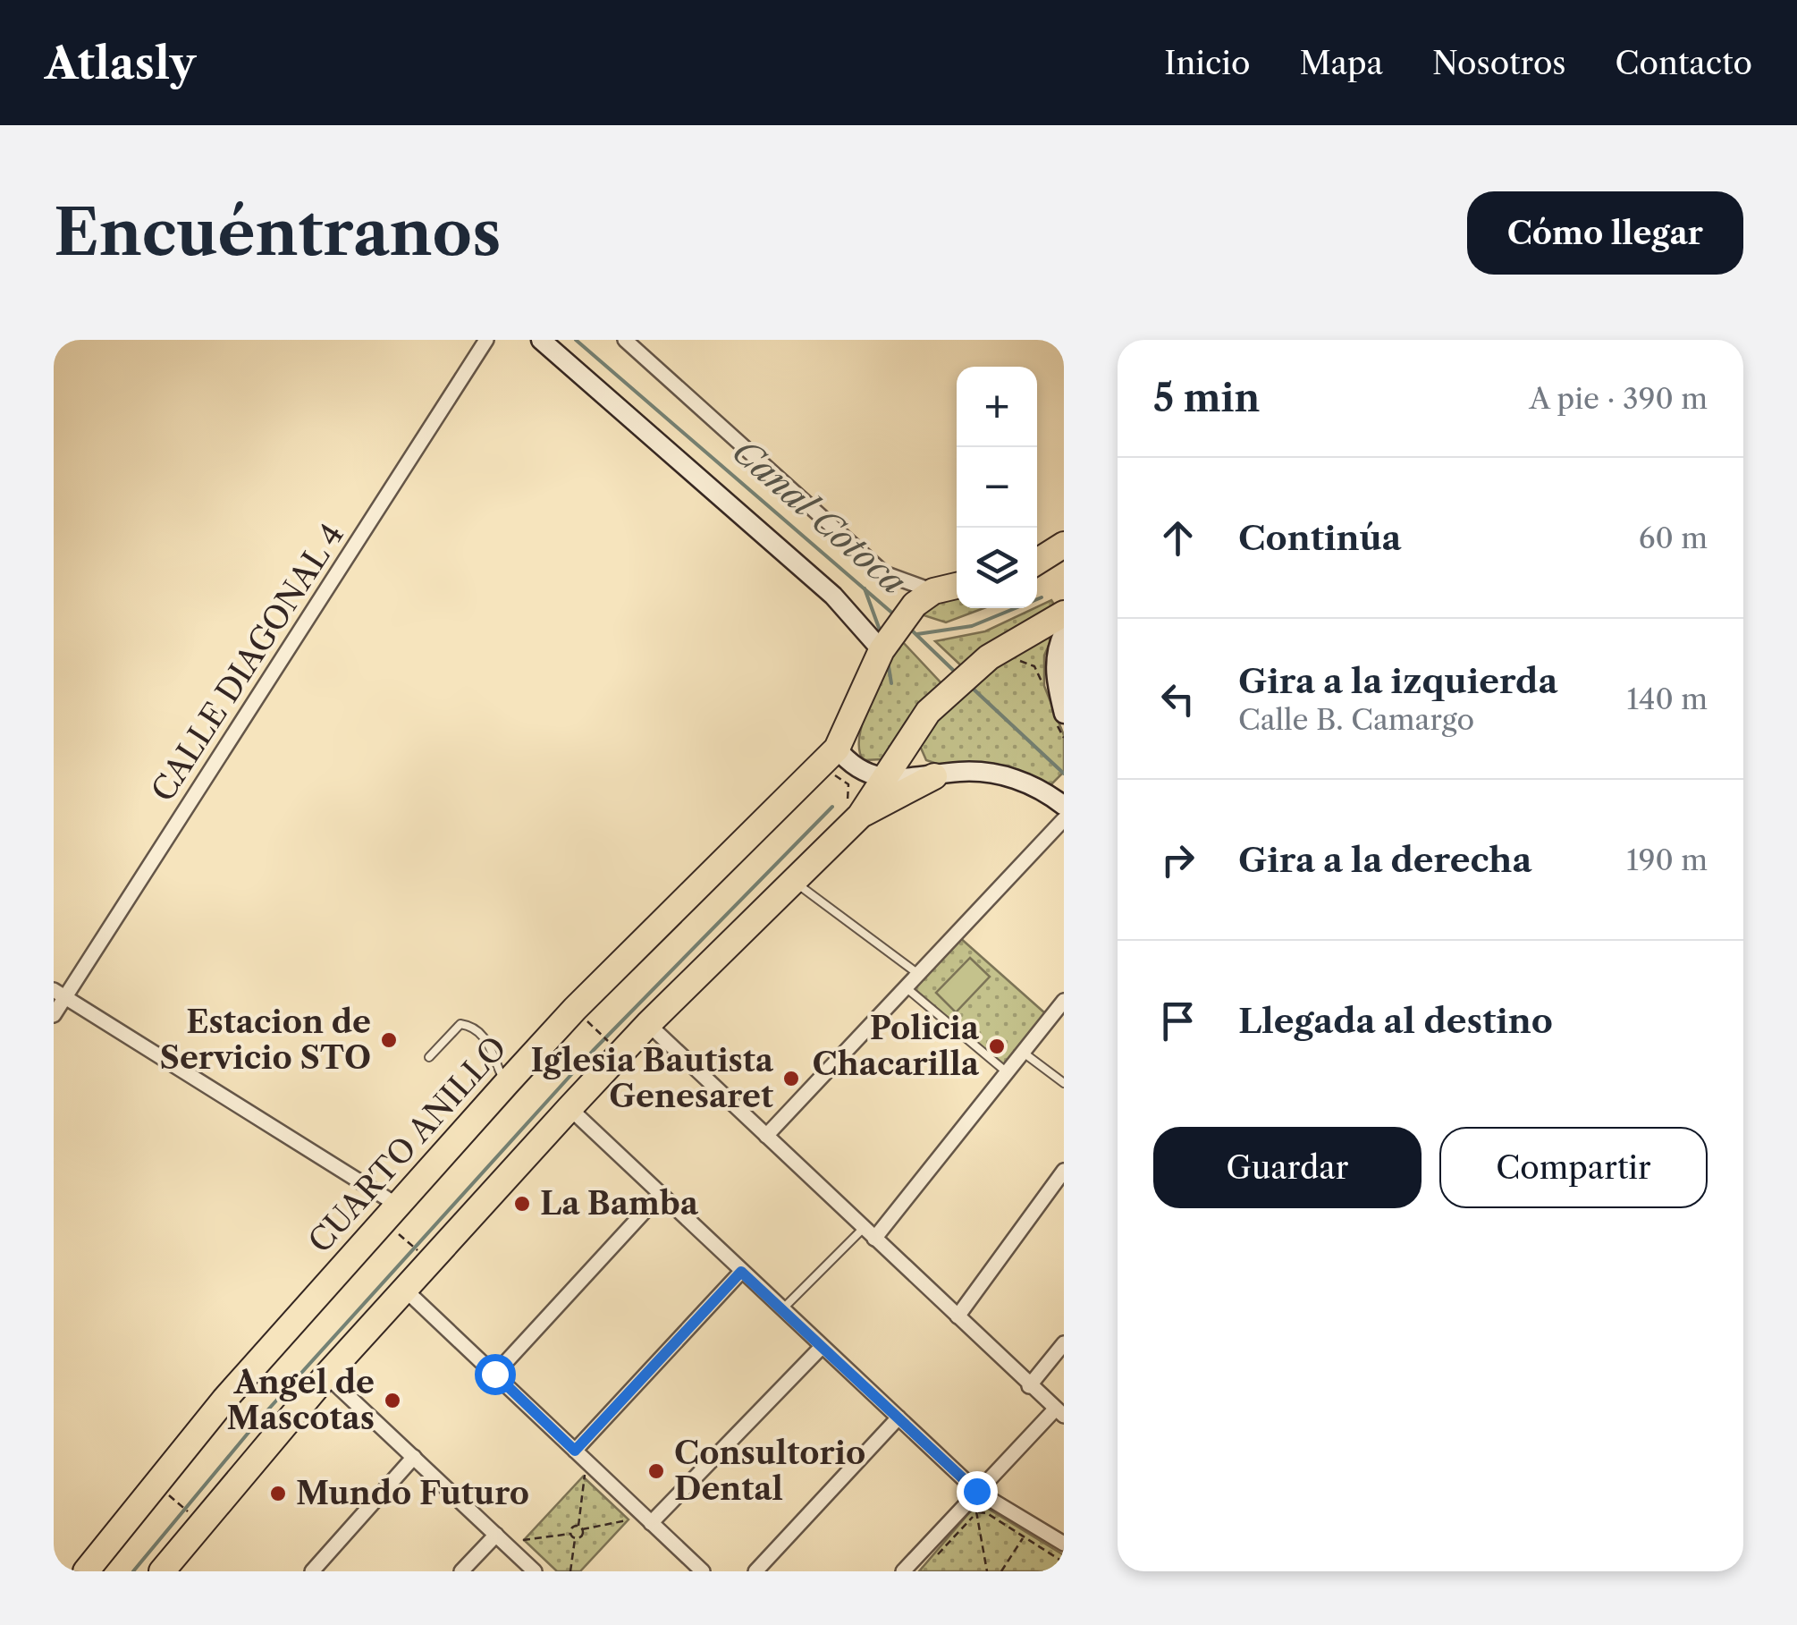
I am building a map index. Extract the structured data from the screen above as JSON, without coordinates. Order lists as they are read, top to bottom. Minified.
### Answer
{"streets":{"highway":["CUARTO ANILLO"],"street":["CALLE DIAGONAL 4"]},"water":["Canal Cotoca"],"places":["Estacion de Servicio STO","Policia Chacarilla","Iglesia Bautista Genesaret","La Bamba","Angel de Mascotas","Consultorio Dental","Mundo Futuro"],"page":{"header":"Atlasly","nav":["Inicio","Mapa","Nosotros","Contacto"],"buttons":["Cómo llegar",["Guardar","Compartir"]],"title":"Encuéntranos","heading":["5 min","A pie · 390 m"],"map_buttons":["+","−"],"list":[["Continúa","60 m"],["Gira a la izquierda","Calle B. Camargo","140 m"],["Gira a la derecha","190 m"],"Llegada al destino"]}}
